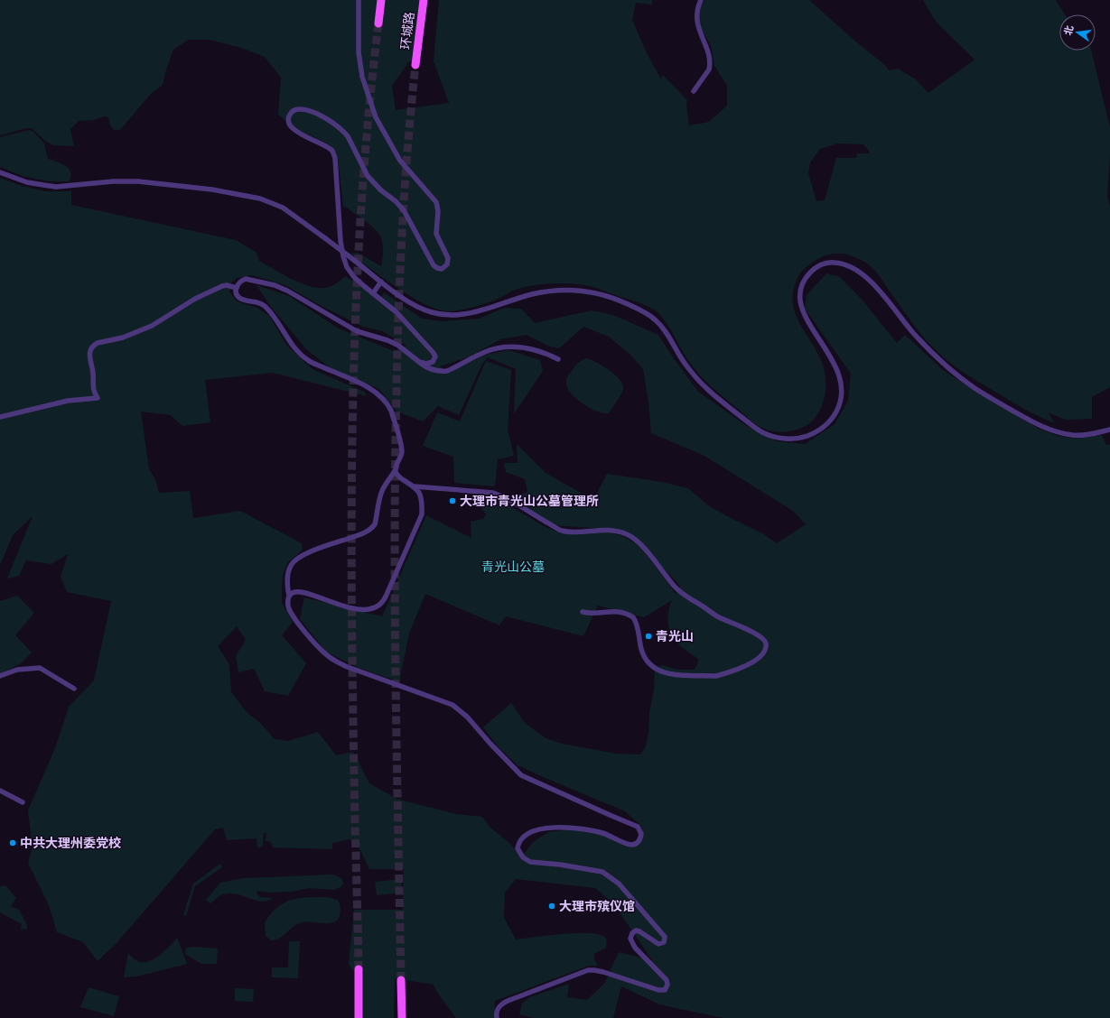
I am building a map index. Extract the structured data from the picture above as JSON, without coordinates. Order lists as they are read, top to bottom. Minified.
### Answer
{"streets":{"main road":["环城路"]},"parks":["青光山公墓"],"places":["大理市青光山公墓管理所","青光山","中共大理州委党校","大理市殡仪馆"],"north":"left"}
